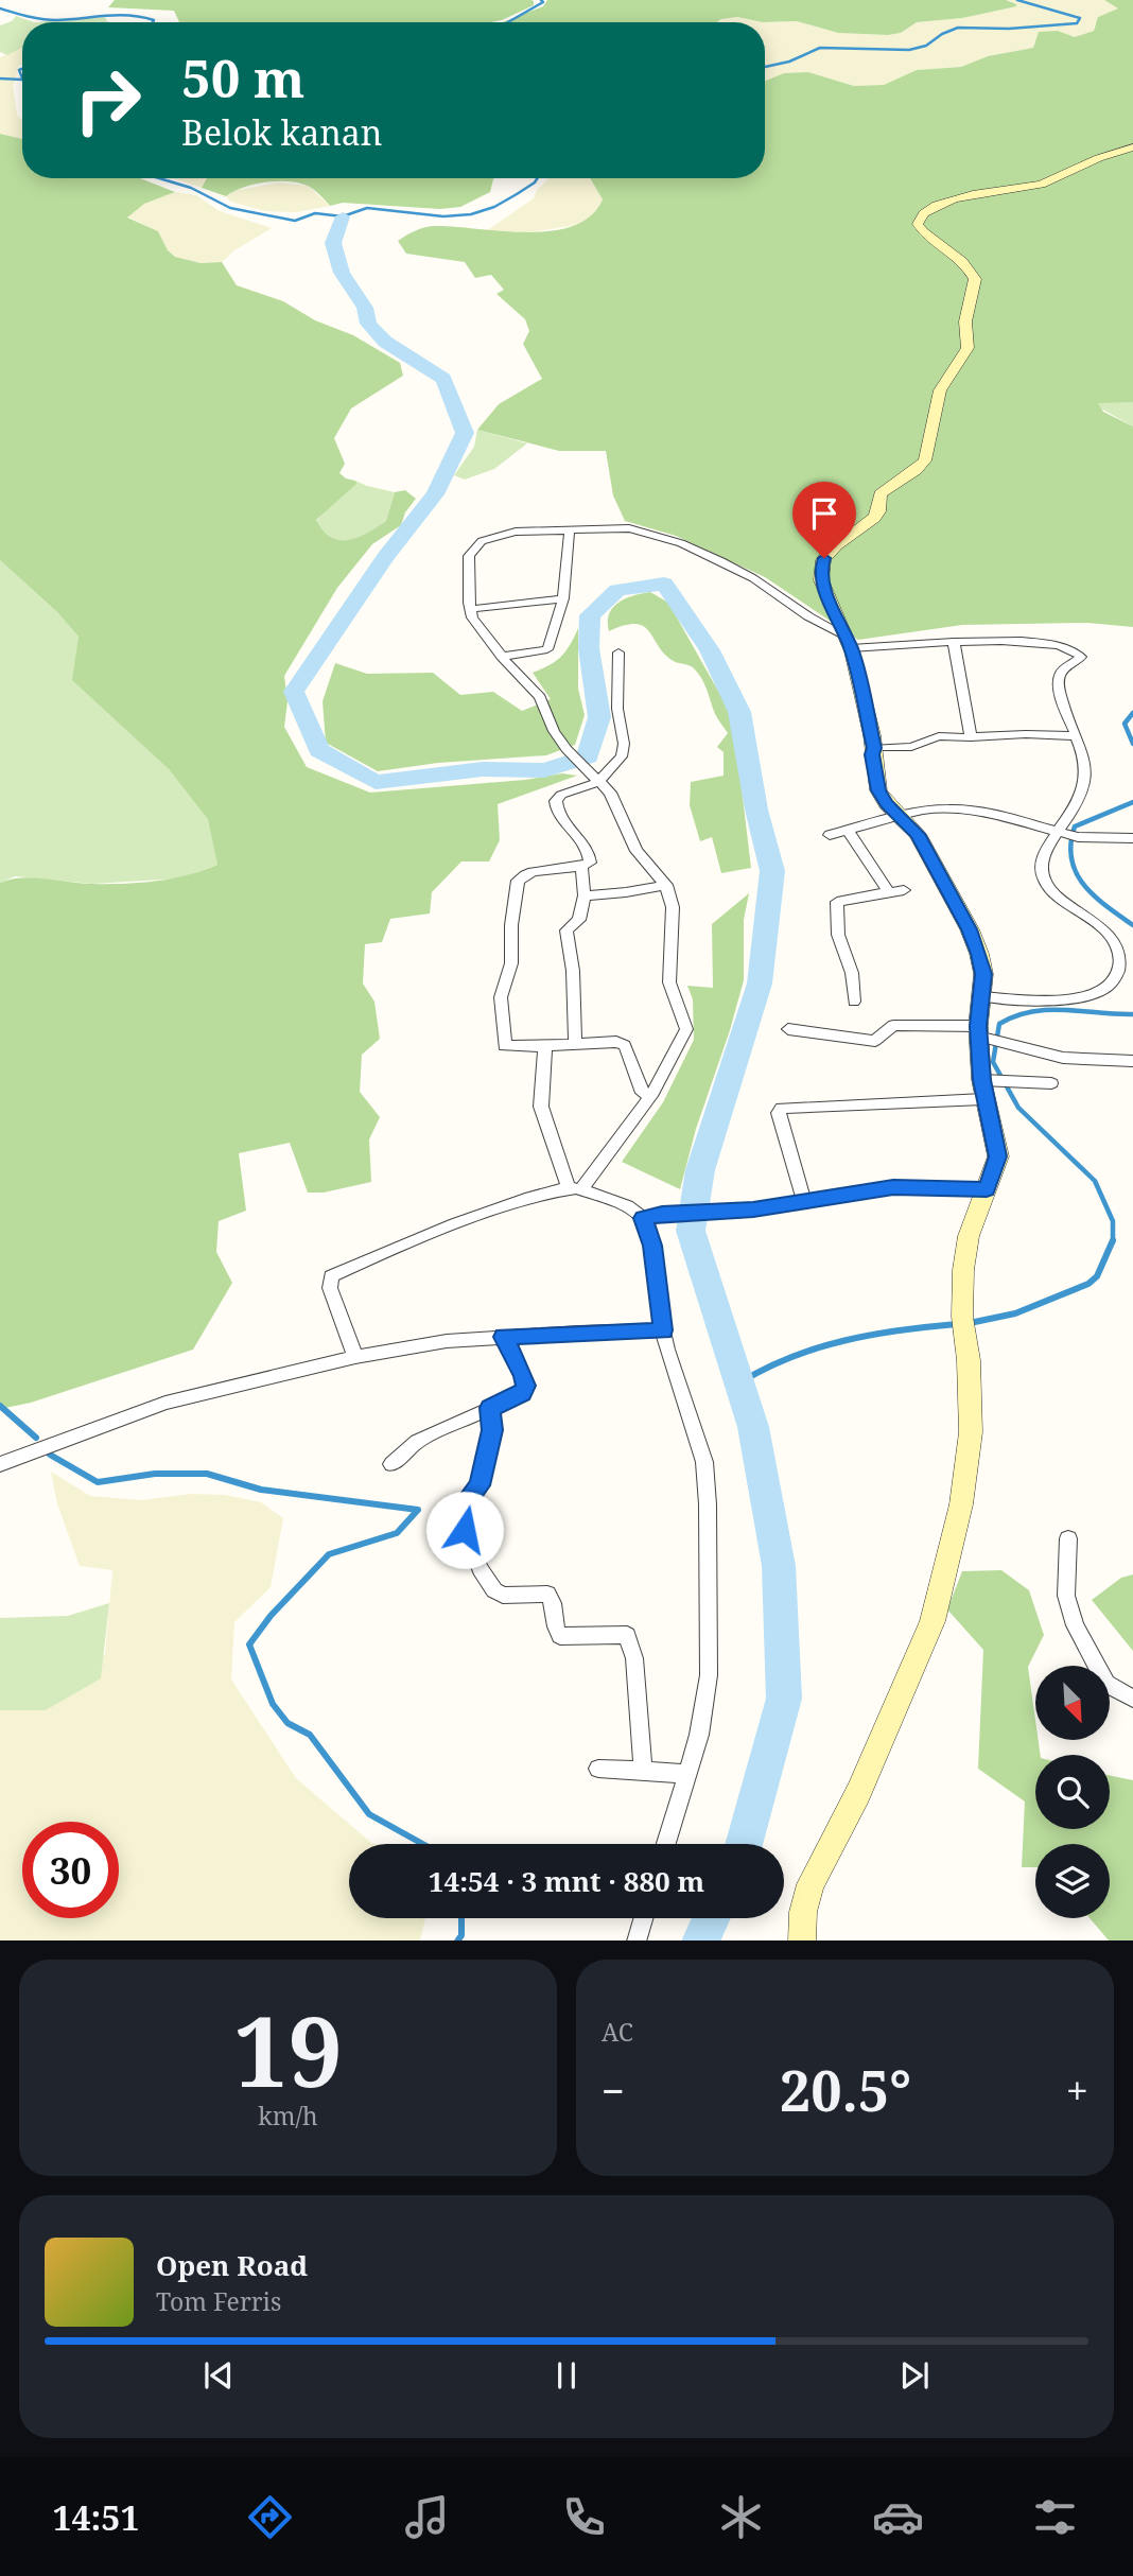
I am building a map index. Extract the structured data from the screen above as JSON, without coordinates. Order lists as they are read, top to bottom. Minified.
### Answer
{"north":"bottom right","page":{"turn":["50 m","Belok kanan"],"limit":"30","trip":"14:54 · 3 mnt · 880 m","tile":[["19","km/h"],"AC"],"heat":["−","20.5°","+"],"song":["Open Road","Tom Ferris"],"tabs":"14:51"}}
